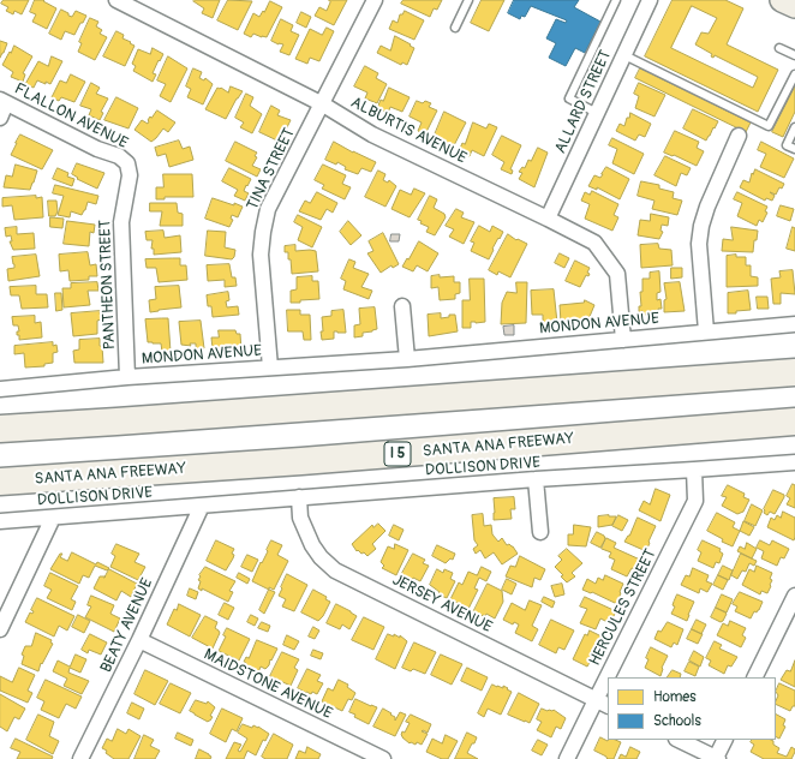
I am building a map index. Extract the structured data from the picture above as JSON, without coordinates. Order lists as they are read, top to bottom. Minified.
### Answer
{"streets":{"highway":["SANTA ANA FREEWAY","I 5"],"street":["ALLARD STREET","FLALLON AVENUE","ALBURTIS AVENUE","TINA STREET","PANTHEON STREET","MONDON AVENUE","DOLLISON DRIVE","JERSEY AVENUE","HERCULES STREET","BEATY AVENUE","MAIDSTONE AVENUE"]},"crossings":[["ALLARD STREET","ALBURTIS AVENUE"],["FLALLON AVENUE","PANTHEON STREET"],["ALBURTIS AVENUE","TINA STREET"],["ALBURTIS AVENUE","MONDON AVENUE"],["TINA STREET","MONDON AVENUE"],["PANTHEON STREET","MONDON AVENUE"],["DOLLISON DRIVE","JERSEY AVENUE"],["DOLLISON DRIVE","HERCULES STREET"],["DOLLISON DRIVE","BEATY AVENUE"],["JERSEY AVENUE","HERCULES STREET"],["BEATY AVENUE","MAIDSTONE AVENUE"]],"legend":["Homes","Schools"]}
